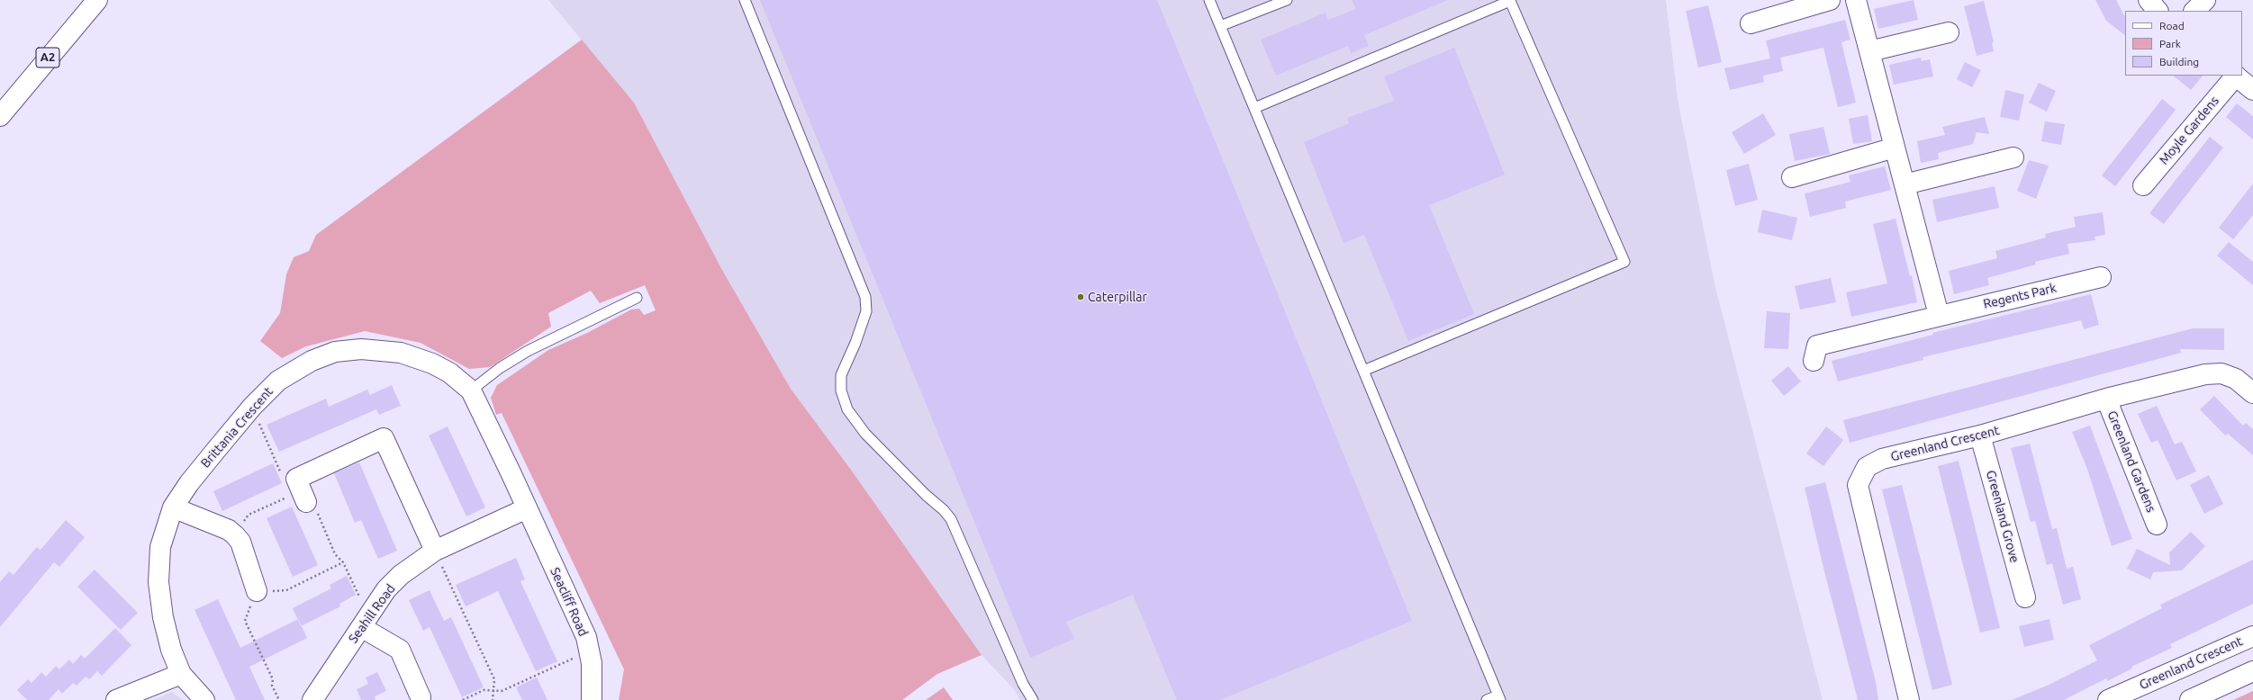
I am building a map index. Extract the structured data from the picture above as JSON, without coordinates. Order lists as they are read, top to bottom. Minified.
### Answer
{"streets":{"street":["A2","Moyle Gardens","Regents Park","Brittania Crescent","Greenland Crescent","Greenland Gardens","Greenland Grove","Seacliff Road","Seahill Road"]},"crossings":[["Brittania Crescent","Seacliff Road"],["Brittania Crescent","Seahill Road"],["Greenland Crescent","Greenland Gardens"],["Greenland Crescent","Greenland Grove"],["Seacliff Road","Seahill Road"]],"places":["Caterpillar"],"legend":["Road","Park","Building"]}
